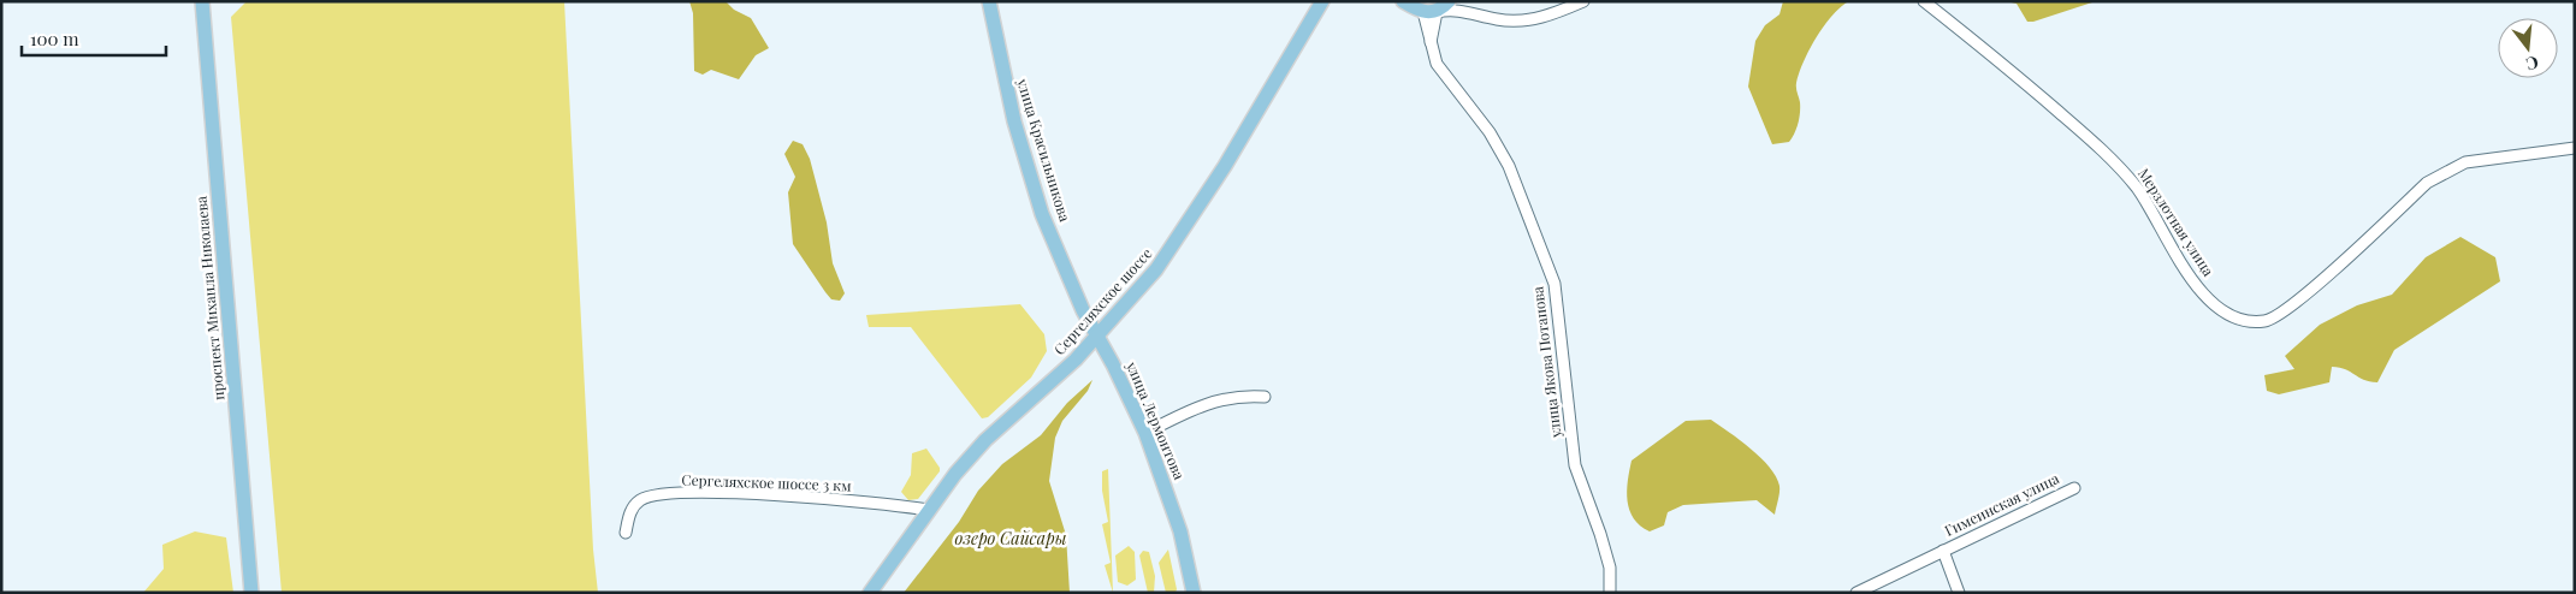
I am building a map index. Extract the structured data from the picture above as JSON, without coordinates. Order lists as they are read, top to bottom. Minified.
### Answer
{"streets":{"main road":["улица Красильникова","проспект Михаила Николаева","Сергеляхское шоссе","улица Лермонтова"],"street":["Мерзлотная улица","улица Якова Потапова","Сергеляхское шоссе 3 км","Гимеинская улица"]},"crossings":[["улица Красильникова","Сергеляхское шоссе"],["улица Красильникова","улица Лермонтова"],["Сергеляхское шоссе","улица Лермонтова"],["Сергеляхское шоссе","Сергеляхское шоссе 3 км"]],"water":["озеро Сайсары"],"scale_bar":"100 m","north":"bottom"}
